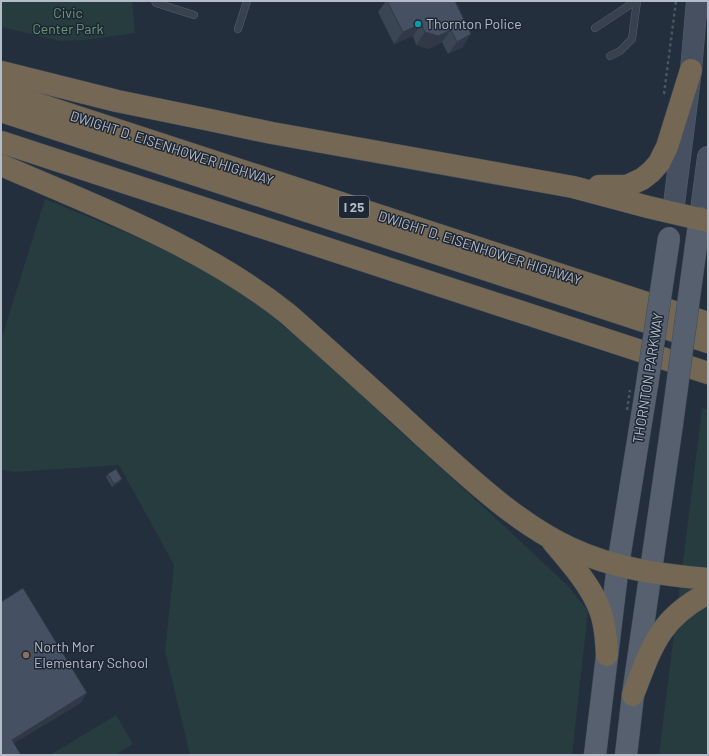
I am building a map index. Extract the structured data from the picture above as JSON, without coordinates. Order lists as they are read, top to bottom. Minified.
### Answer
{"streets":{"highway":["DWIGHT D. EISENHOWER HIGHWAY","I 25"],"main road":["THORNTON PARKWAY"]},"parks":["Civic Center Park"],"places":["Thornton Police","North Mor Elementary School"]}
